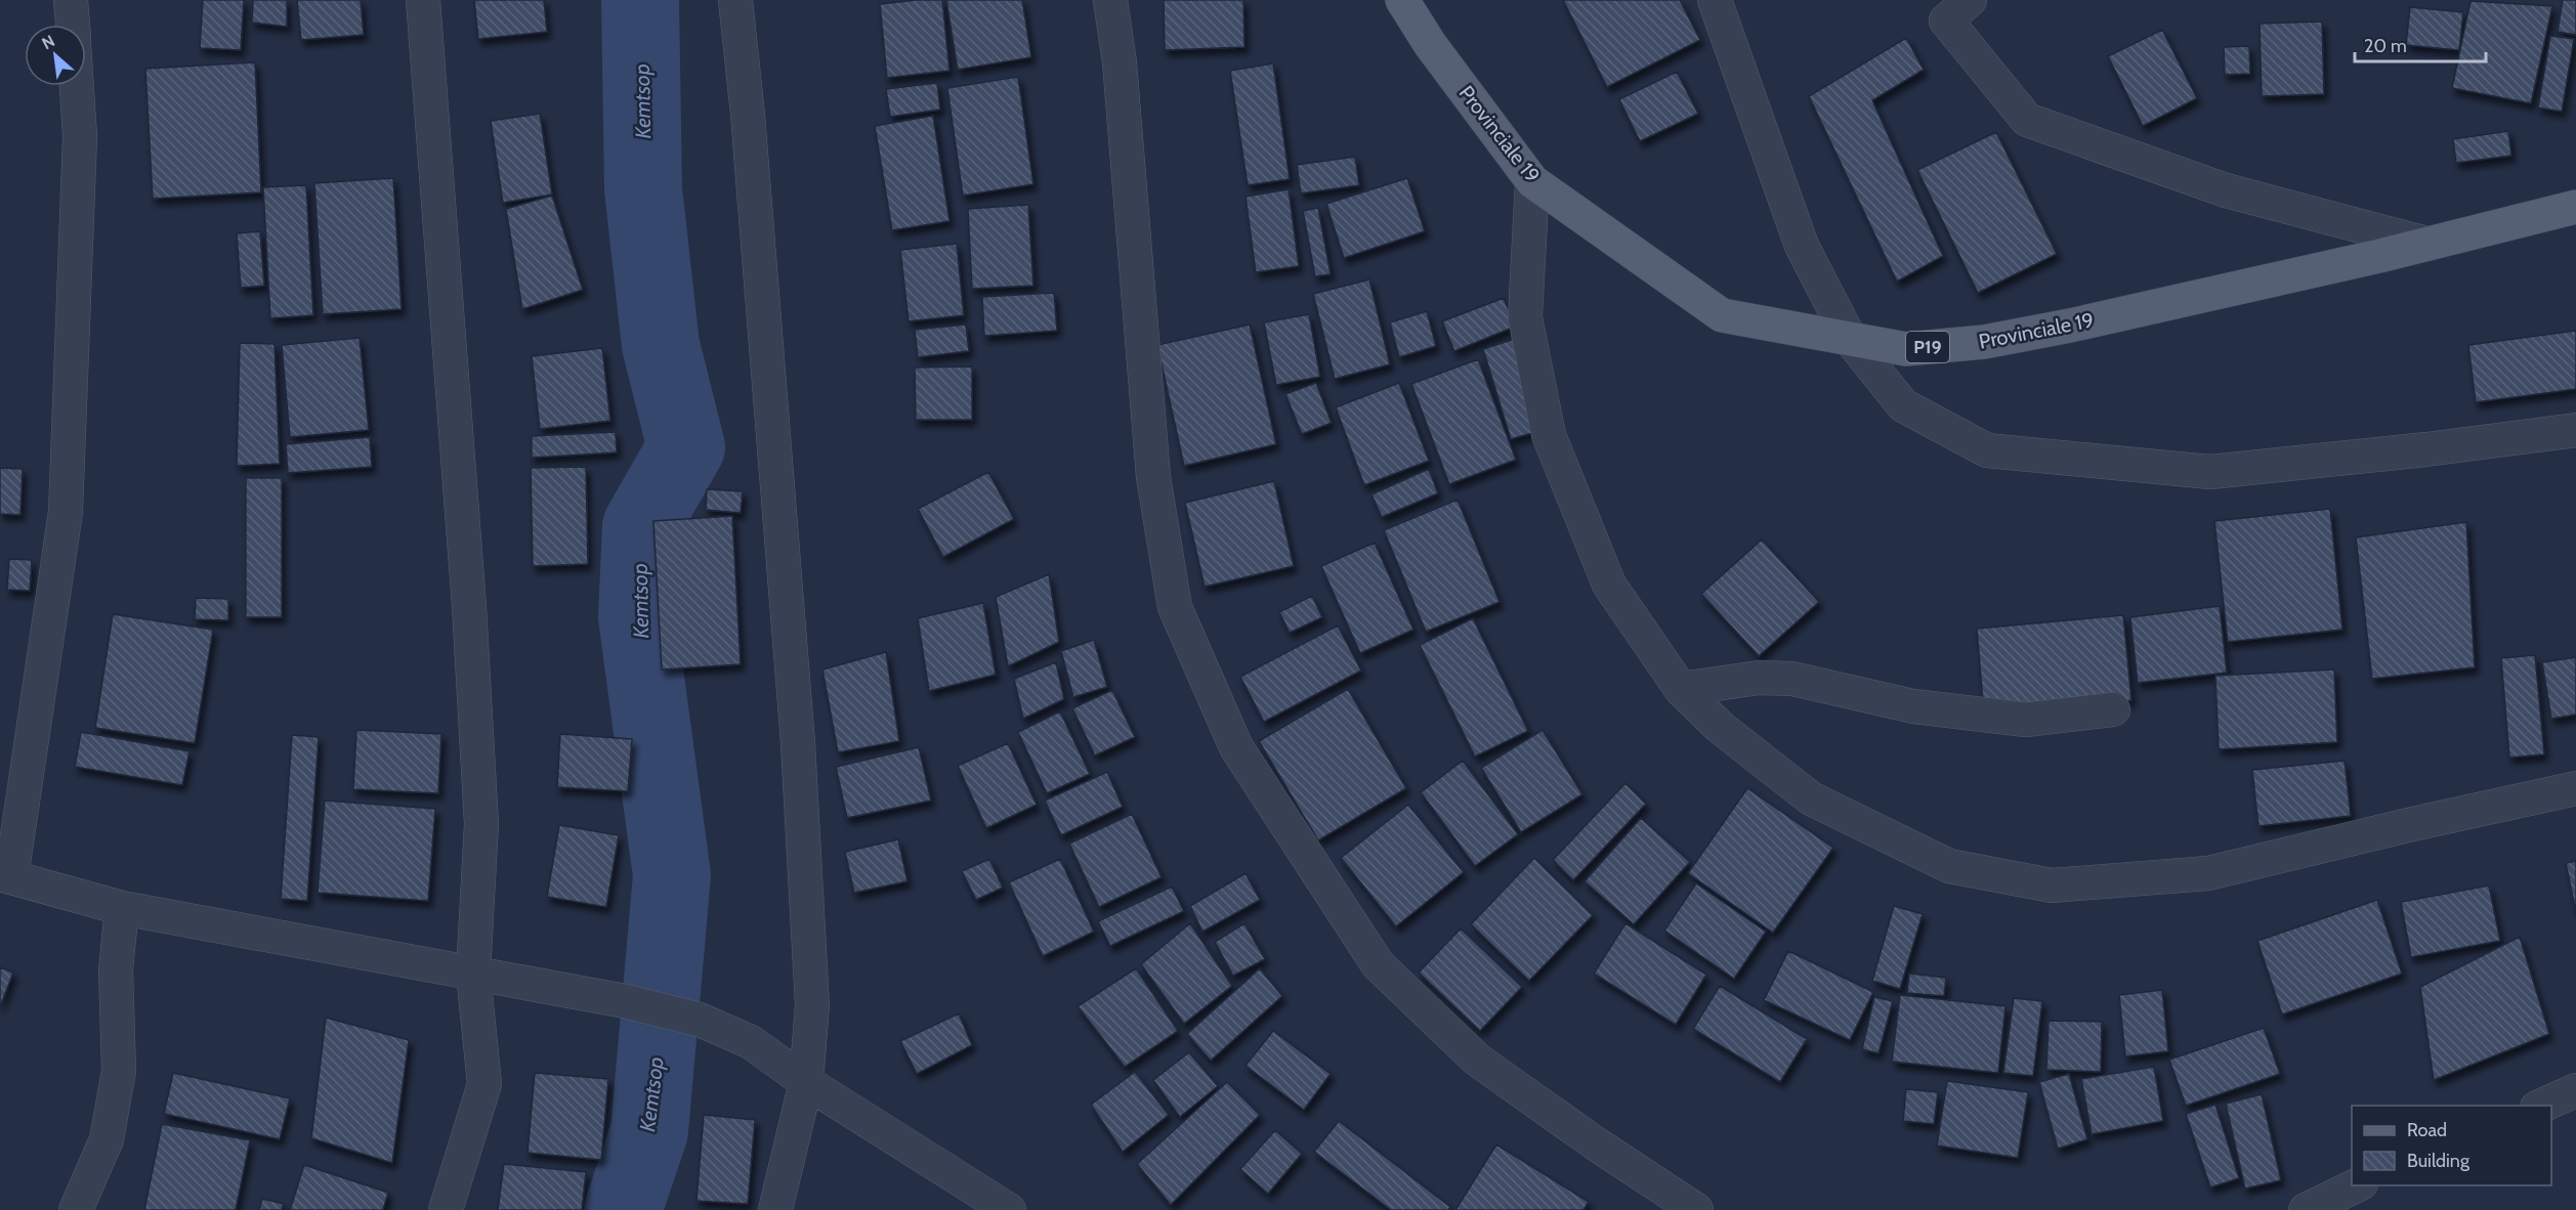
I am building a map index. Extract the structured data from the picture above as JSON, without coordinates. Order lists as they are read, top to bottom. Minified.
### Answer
{"streets":{"main road":["Provinciale 19","P19"]},"water":["Kemtsop"],"legend":["Road","Building"],"scale_bar":"20 m","north":"top left"}
